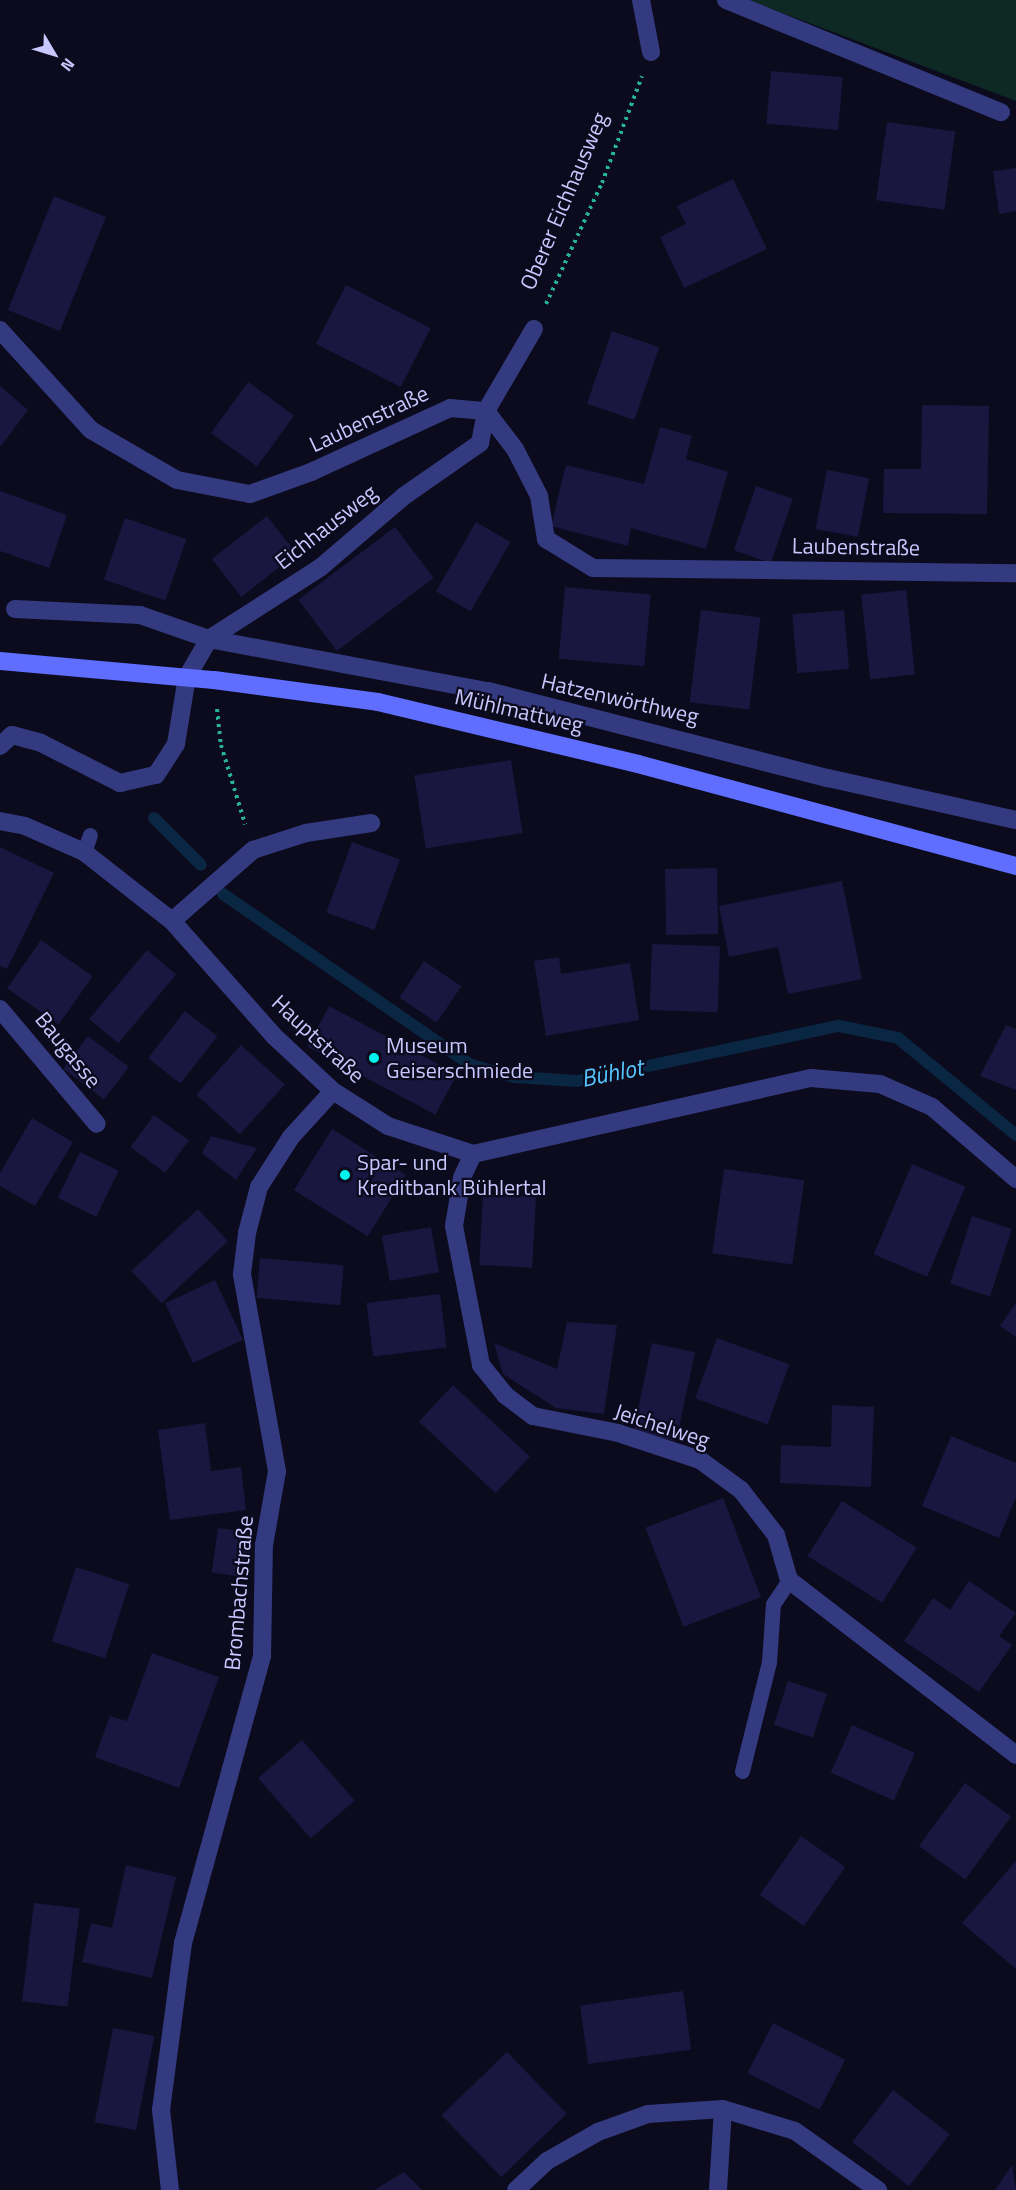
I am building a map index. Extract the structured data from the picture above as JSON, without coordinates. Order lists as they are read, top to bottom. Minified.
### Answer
{"streets":{"main road":["Mühlmattweg"],"street":["Laubenstraße","Eichhausweg","Hatzenwörthweg","Hauptstraße","Baugasse","Jeichelweg","Brombachstraße"],"path":["Oberer Eichhausweg"]},"crossings":[["Laubenstraße","Eichhausweg"],["Eichhausweg","Hatzenwörthweg"],["Eichhausweg","Mühlmattweg"],["Hauptstraße","Jeichelweg"],["Hauptstraße","Brombachstraße"]],"water":["Bühlot"],"places":["Museum Geiserschmiede","Spar- und Kreditbank Bühlertal"],"north":"bottom right"}
